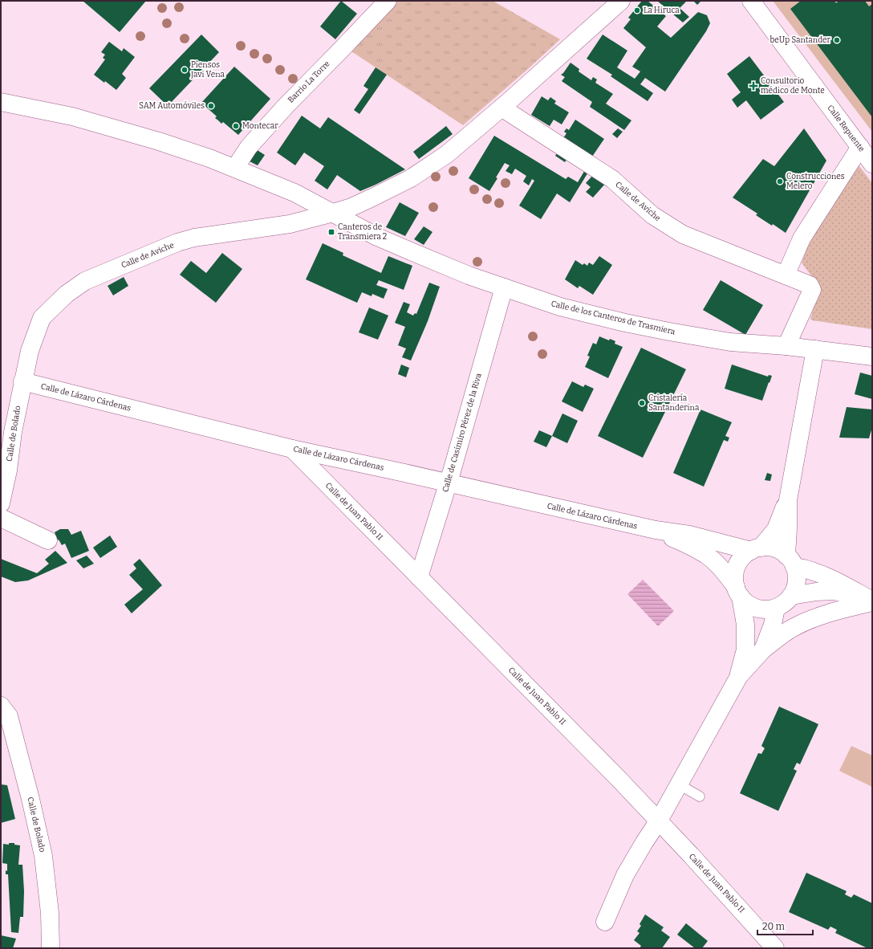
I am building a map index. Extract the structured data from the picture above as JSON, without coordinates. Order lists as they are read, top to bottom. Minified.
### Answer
{"streets":{"street":["Barrio La Torre","Calle Repuente","Calle de Aviche","Calle de los Canteros de Trasmiera","Calle de Lázaro Cárdenas","Calle de Casimiro Pérez de la Riva","Calle de Bolado","Calle de Juan Pablo II"]},"crossings":[["Calle de Aviche","Calle de los Canteros de Trasmiera"],["Calle de Aviche","Calle de Lázaro Cárdenas"],["Calle de Aviche","Calle de Bolado"],["Calle de los Canteros de Trasmiera","Calle de Casimiro Pérez de la Riva"],["Calle de Lázaro Cárdenas","Calle de Casimiro Pérez de la Riva"],["Calle de Lázaro Cárdenas","Calle de Bolado"],["Calle de Lázaro Cárdenas","Calle de Juan Pablo II"],["Calle de Casimiro Pérez de la Riva","Calle de Juan Pablo II"]],"places":{"other":["La Hiruca","beUp Santander","Piensos Javi Vena","SAM Automóviles","Montecar","Construcciones Melero","Cristalería Santanderina"],"health":["Consultorio médico de Monte"],"transit":["Canteros de Transmiera 2"]},"scale_bar":"20 m"}
